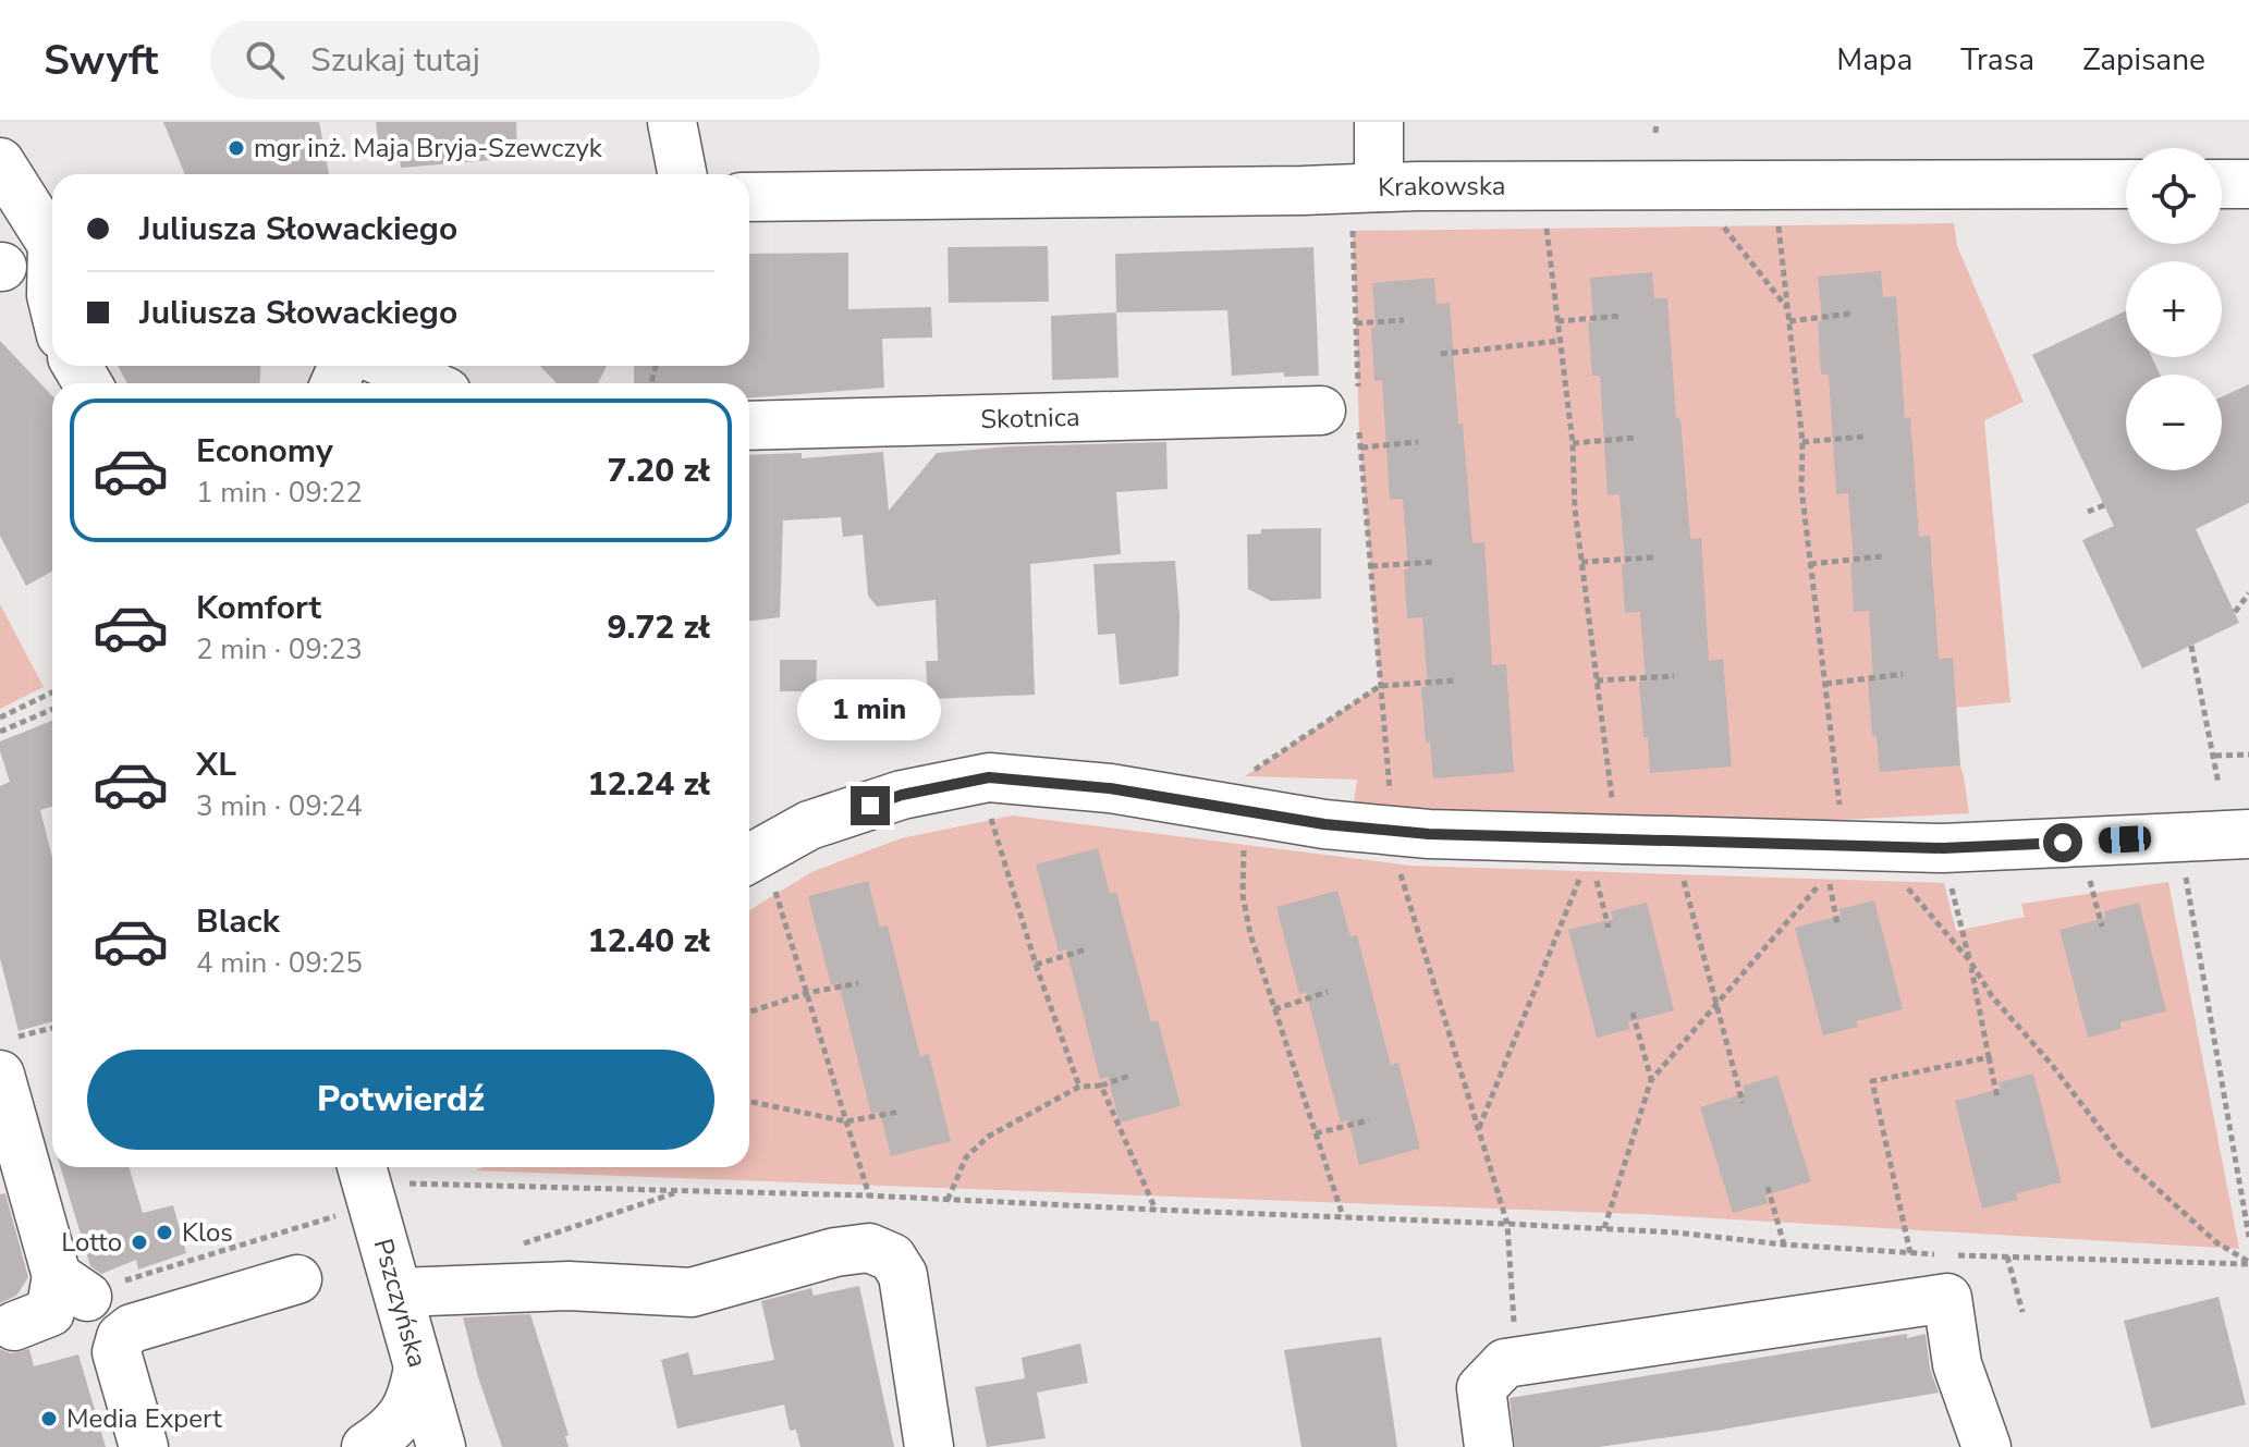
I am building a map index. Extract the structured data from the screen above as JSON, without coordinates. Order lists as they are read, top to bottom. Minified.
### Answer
{"streets":{"street":["Krakowska","Skotnica","Pszczyńska"]},"places":["mgr inż. Maja Bryja-Szewczyk","Klos","Lotto","Media Expert"],"page":{"header":"Swyft","search":"Szukaj tutaj","nav":["Mapa","Trasa","Zapisane"],"map_buttons":["+","−"],"banner":["Juliusza Słowackiego","Juliusza Słowackiego"],"list":[{"name":"Economy","note":"1 min · 09:22","value":"7.20 zł"},{"name":"Komfort","note":"2 min · 09:23","value":"9.72 zł"},{"name":"XL","note":"3 min · 09:24","value":"12.24 zł"},{"name":"Black","note":"4 min · 09:25","value":"12.40 zł"}],"bubble":"1 min","buttons":"Potwierdź"}}
